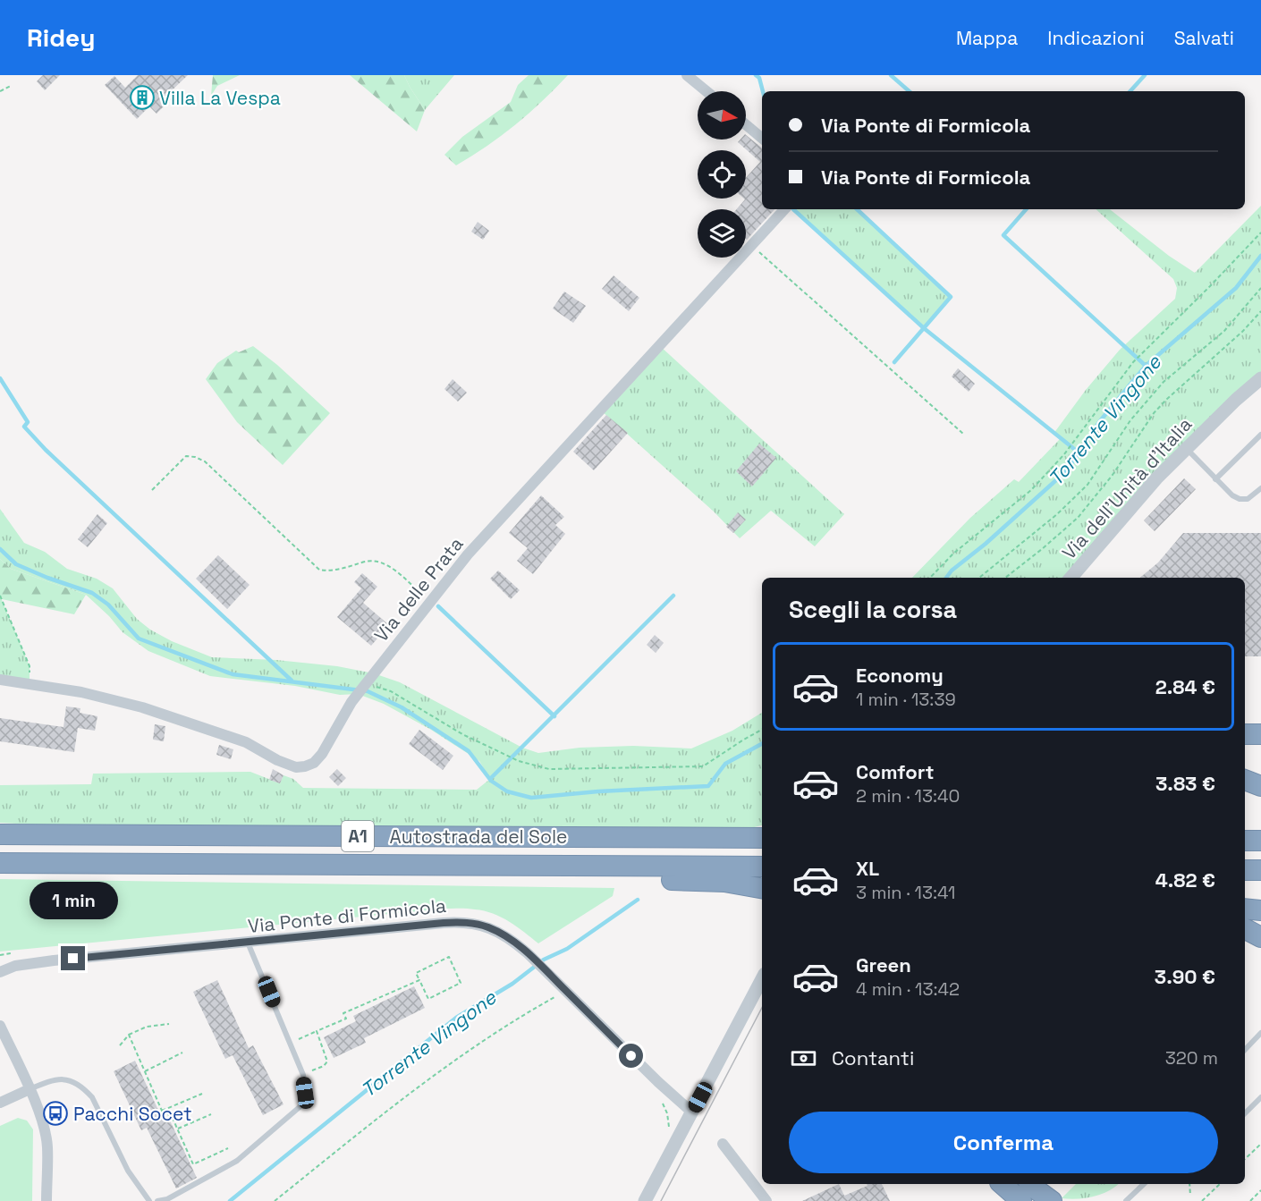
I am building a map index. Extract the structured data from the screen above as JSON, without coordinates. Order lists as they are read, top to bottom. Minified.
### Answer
{"streets":{"highway":["A1","Autostrada del Sole"],"street":["Via dell'Unità d'Italia","Via delle Prata","Via Ponte di Formicola"]},"water":["Torrente Vingone"],"places":{"building":["Villa La Vespa"],"bus stop":["Pacchi Socet"]},"north":"right","page":{"header":"Ridey","nav":["Mappa","Indicazioni","Salvati"],"banner":["Via Ponte di Formicola","Via Ponte di Formicola"],"heading":"Scegli la corsa","list":[{"name":"Economy","note":"1 min · 13:39","value":"2.84 €"},{"name":"Comfort","note":"2 min · 13:40","value":"3.83 €"},{"name":"XL","note":"3 min · 13:41","value":"4.82 €"},{"name":"Green","note":"4 min · 13:42","value":"3.90 €"}],"bubble":"1 min","pay":["Contanti","320 m"],"buttons":"Conferma"}}
